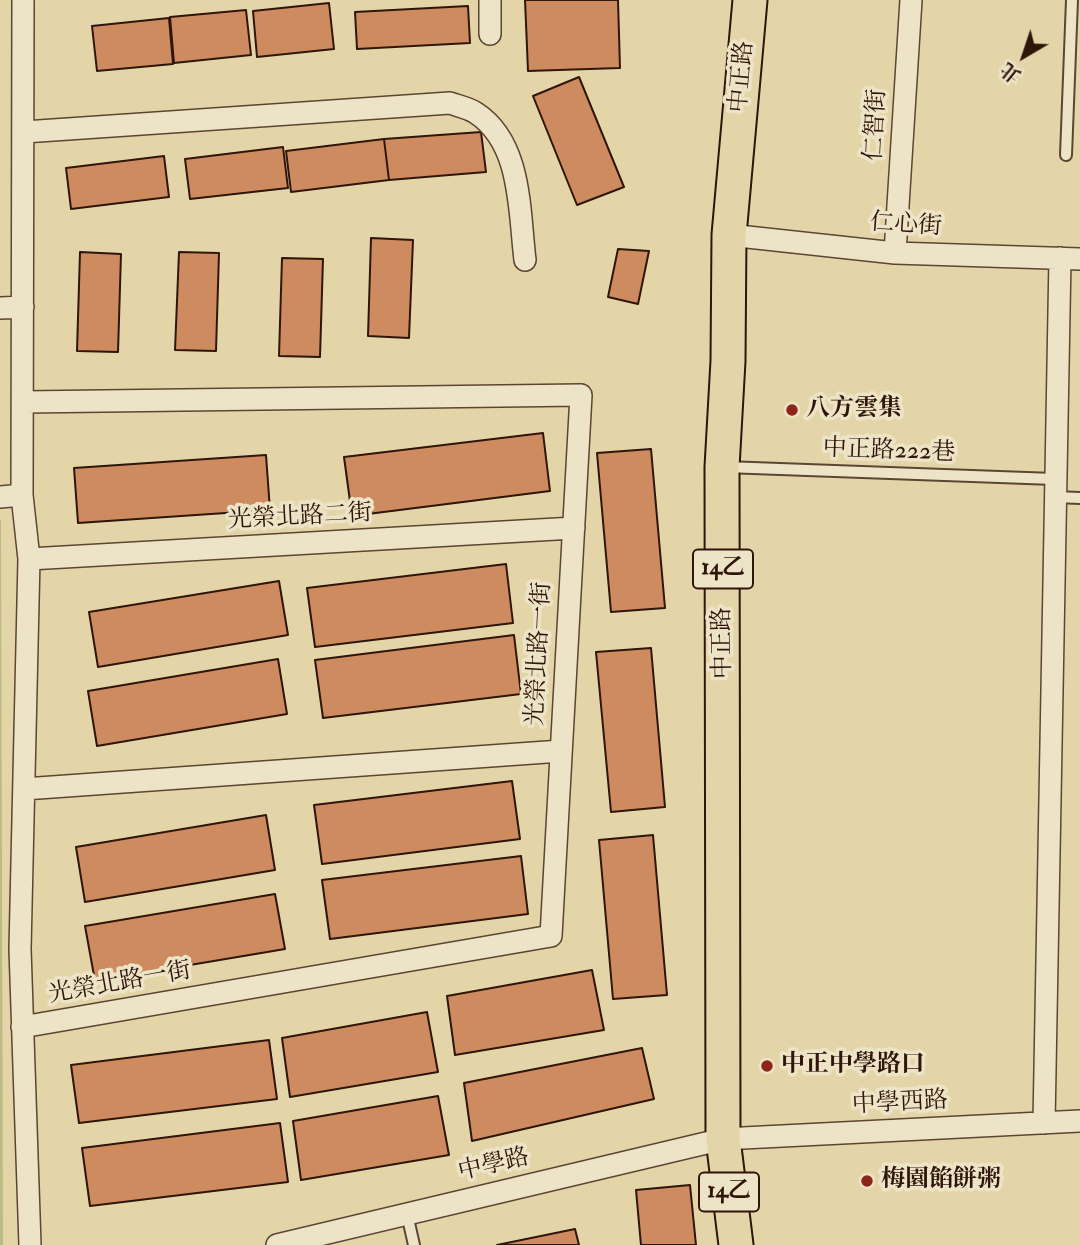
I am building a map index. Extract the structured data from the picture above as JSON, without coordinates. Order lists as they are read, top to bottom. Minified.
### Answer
{"streets":{"main road":["中正路","14乙"],"street":["仁智街","仁心街","光榮北路二街","光榮北路一街","中學西路","中學路"],"lane":["中正路222巷"]},"crossings":[["中正路","仁心街"],["中正路","中正路222巷"],["中正路","中學西路"],["中正路","中學路"],["仁智街","仁心街"],["光榮北路二街","光榮北路一街"],["中學西路","中學路"]],"places":["八方雲集","中正中學路口","梅園餡餅粥"],"north":"bottom left"}
